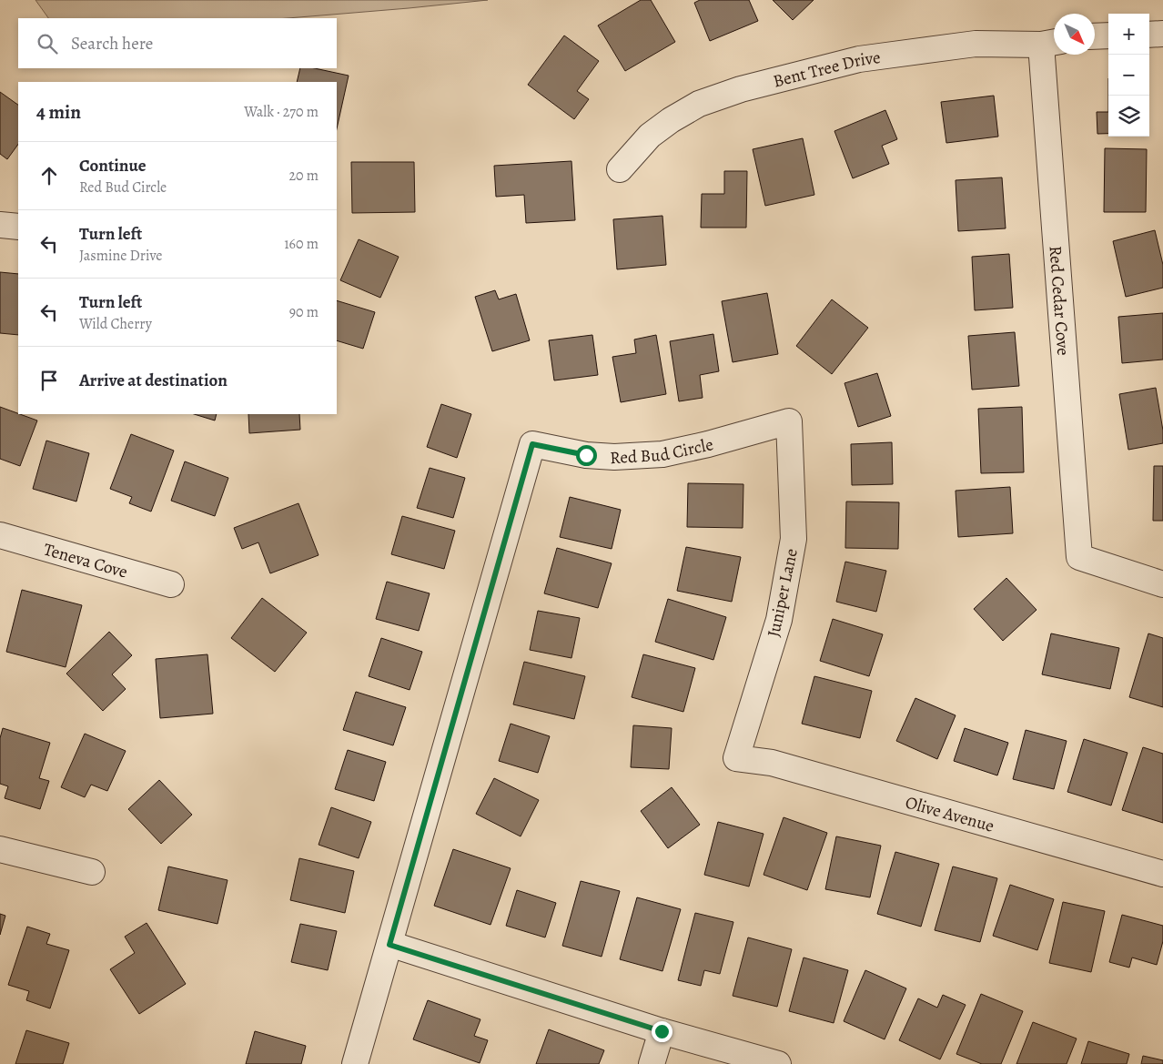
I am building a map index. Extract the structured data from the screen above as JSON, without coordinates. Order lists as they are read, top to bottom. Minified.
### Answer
{"streets":{"street":["Bent Tree Drive","Red Cedar Cove","Red Bud Circle","Teneva Cove","Juniper Lane","Olive Avenue"]},"crossings":[["Bent Tree Drive","Red Cedar Cove"],["Red Bud Circle","Juniper Lane"],["Juniper Lane","Olive Avenue"]],"north":"bottom right","page":{"map_buttons":["+","−"],"search":"Search here","heading":["4 min","Walk · 270 m"],"list":[["Continue","Red Bud Circle","20 m"],["Turn left","Jasmine Drive","160 m"],["Turn left","Wild Cherry","90 m"],"Arrive at destination"]}}
